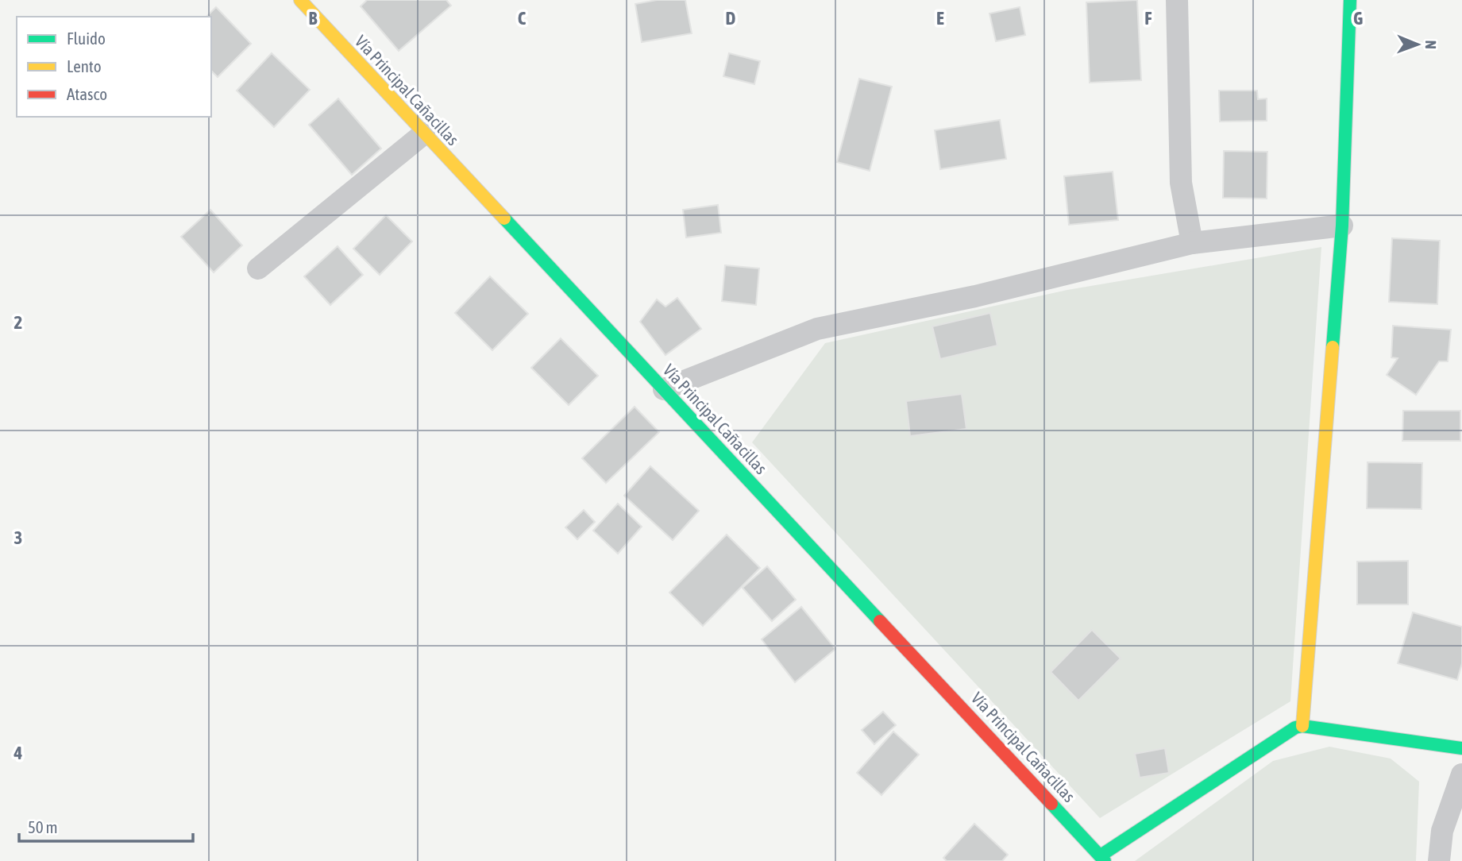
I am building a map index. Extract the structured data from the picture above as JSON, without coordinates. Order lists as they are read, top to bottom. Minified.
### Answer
{"streets":{"street":["Vía Principal Cañacillas"]},"legend":["Fluido","Lento","Atasco"],"scale_bar":"50 m","north":"right","grid":{"columns":["B","C","D","E","F","G"],"rows":["2","3","4"]}}
